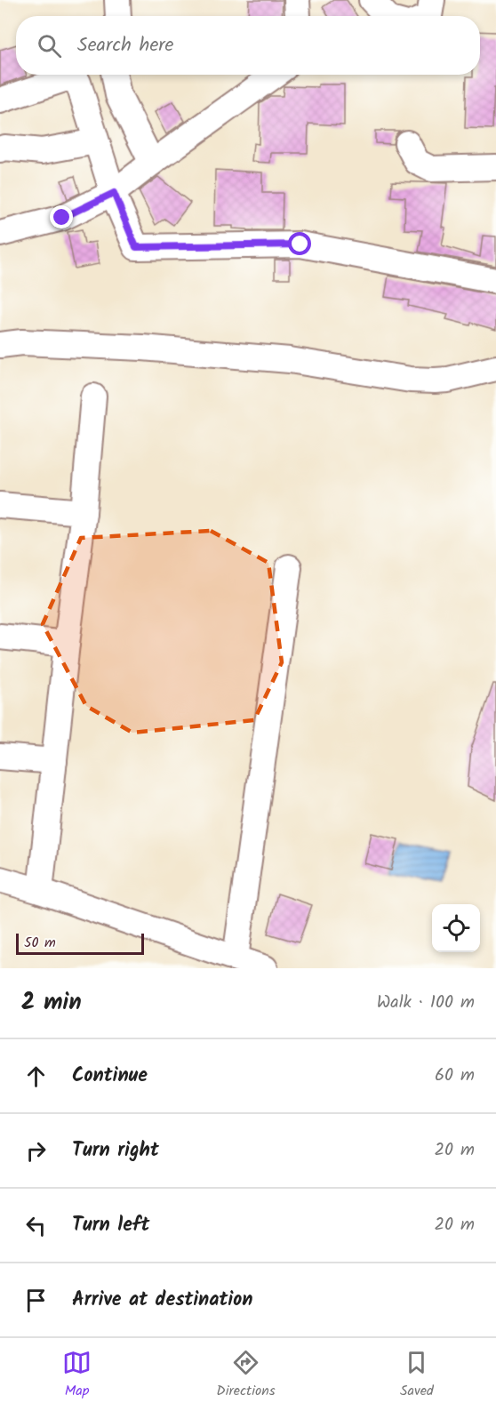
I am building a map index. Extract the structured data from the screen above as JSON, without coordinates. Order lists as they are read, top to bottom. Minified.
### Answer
{"scale_bar":"50 m","page":{"search":"Search here","scale":"50 m","heading":["2 min","Walk · 100 m"],"list":[["Continue","60 m"],["Turn right","20 m"],["Turn left","20 m"],"Arrive at destination"],"nav":["Map","Directions","Saved"]}}
